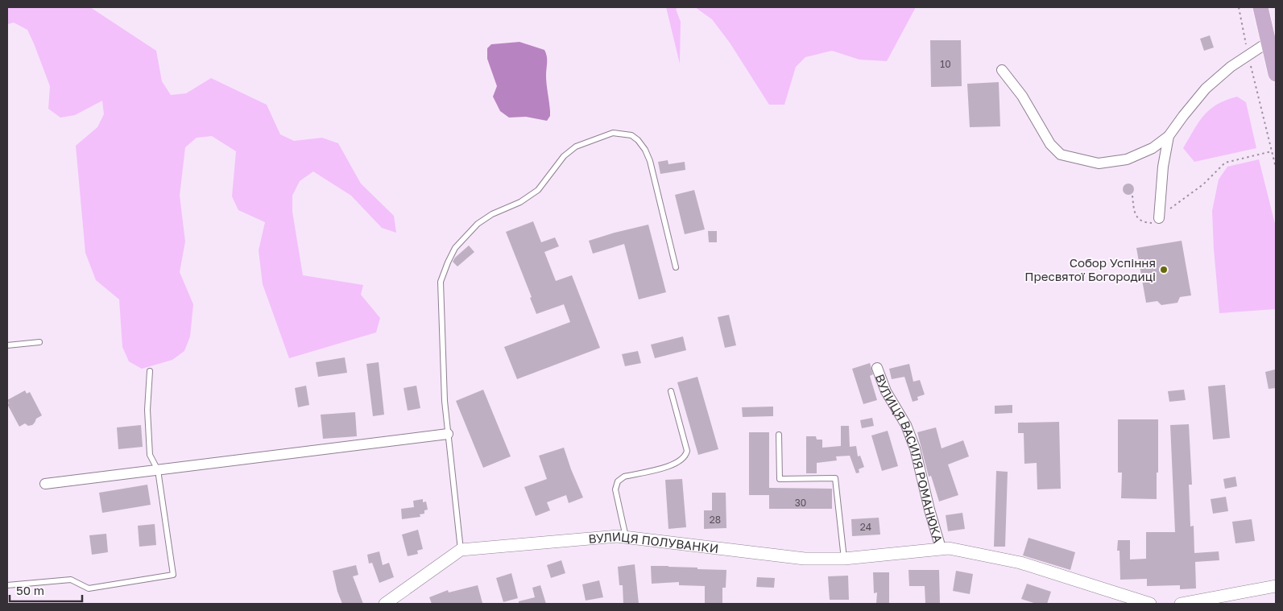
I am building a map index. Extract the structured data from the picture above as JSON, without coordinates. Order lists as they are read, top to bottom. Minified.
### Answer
{"streets":{"street":["ВУЛИЦЯ ВАСИЛЯ РОМАНЮКА","ВУЛИЦЯ ПОЛУВАНКИ"]},"crossings":[["ВУЛИЦЯ ВАСИЛЯ РОМАНЮКА","ВУЛИЦЯ ПОЛУВАНКИ"]],"places":["Собор Успіння Пресвятої Богородиці"],"house_numbers":["10","30","28","24"],"scale_bar":"50 m"}
